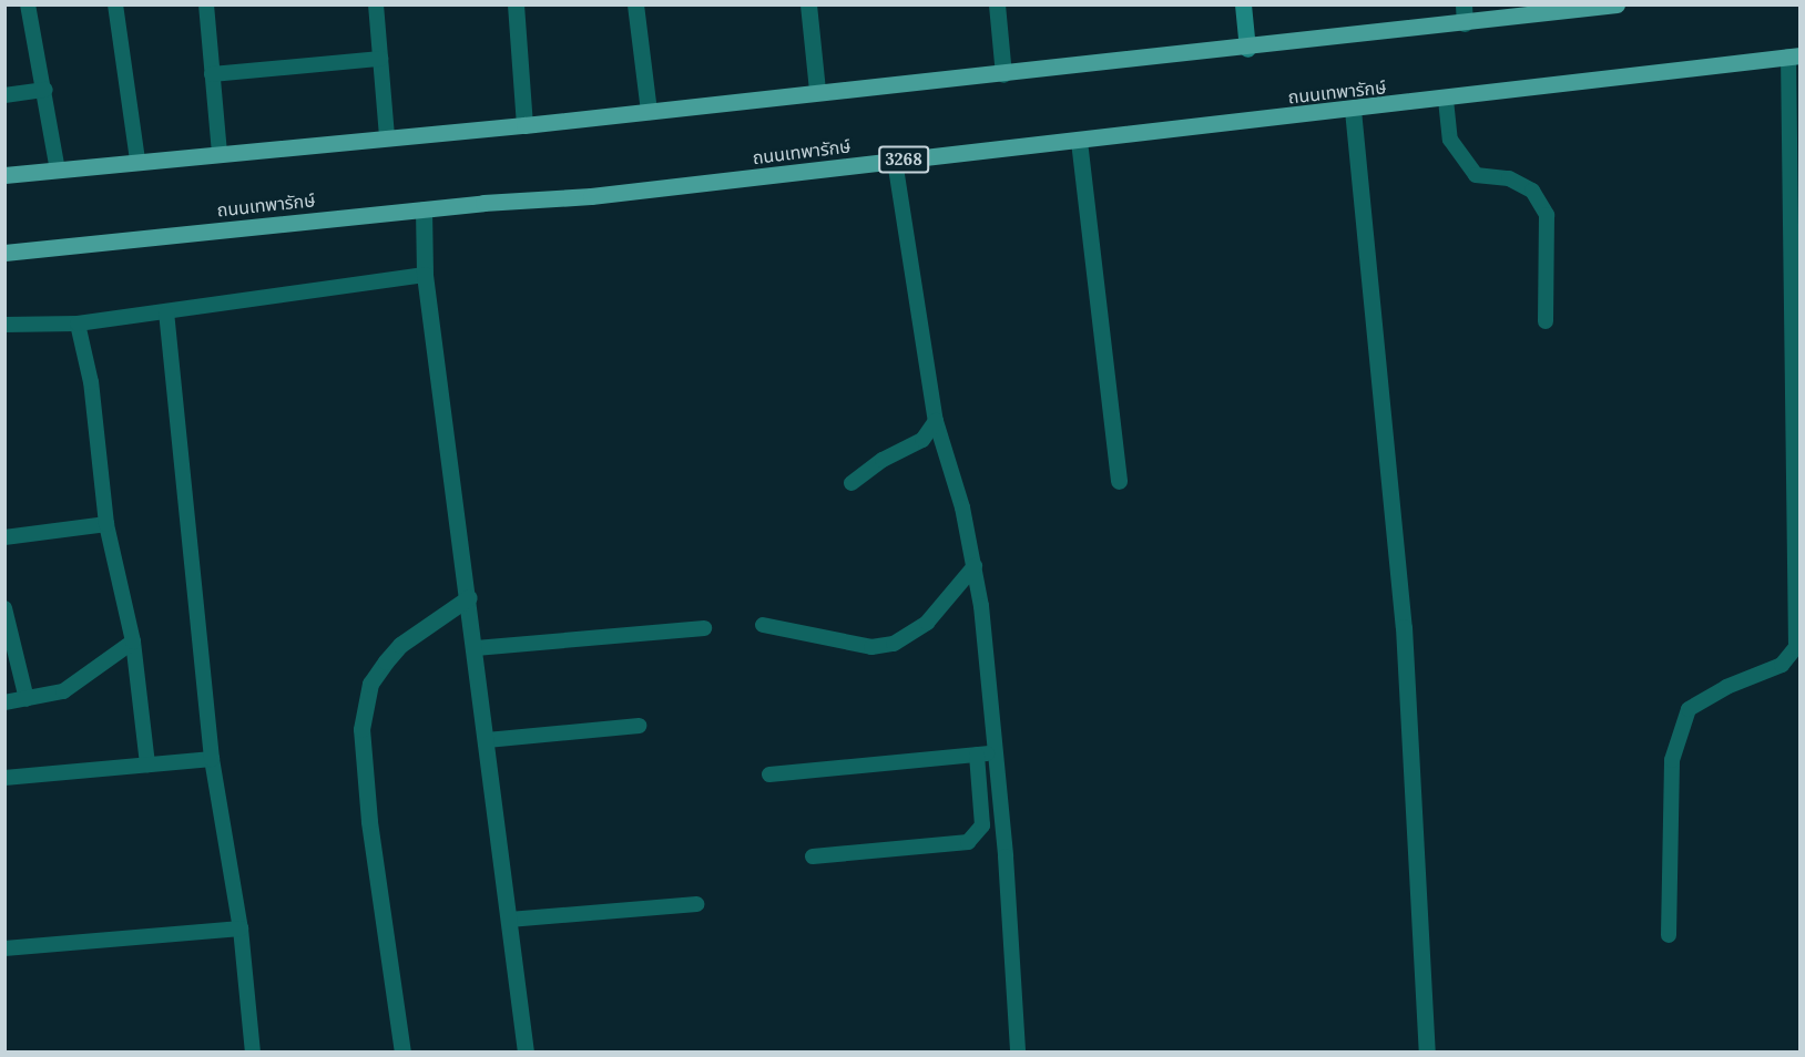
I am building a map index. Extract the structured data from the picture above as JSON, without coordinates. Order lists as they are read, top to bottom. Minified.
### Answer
{"streets":{"main road":["ถนนเทพารักษ์","3268"]}}
